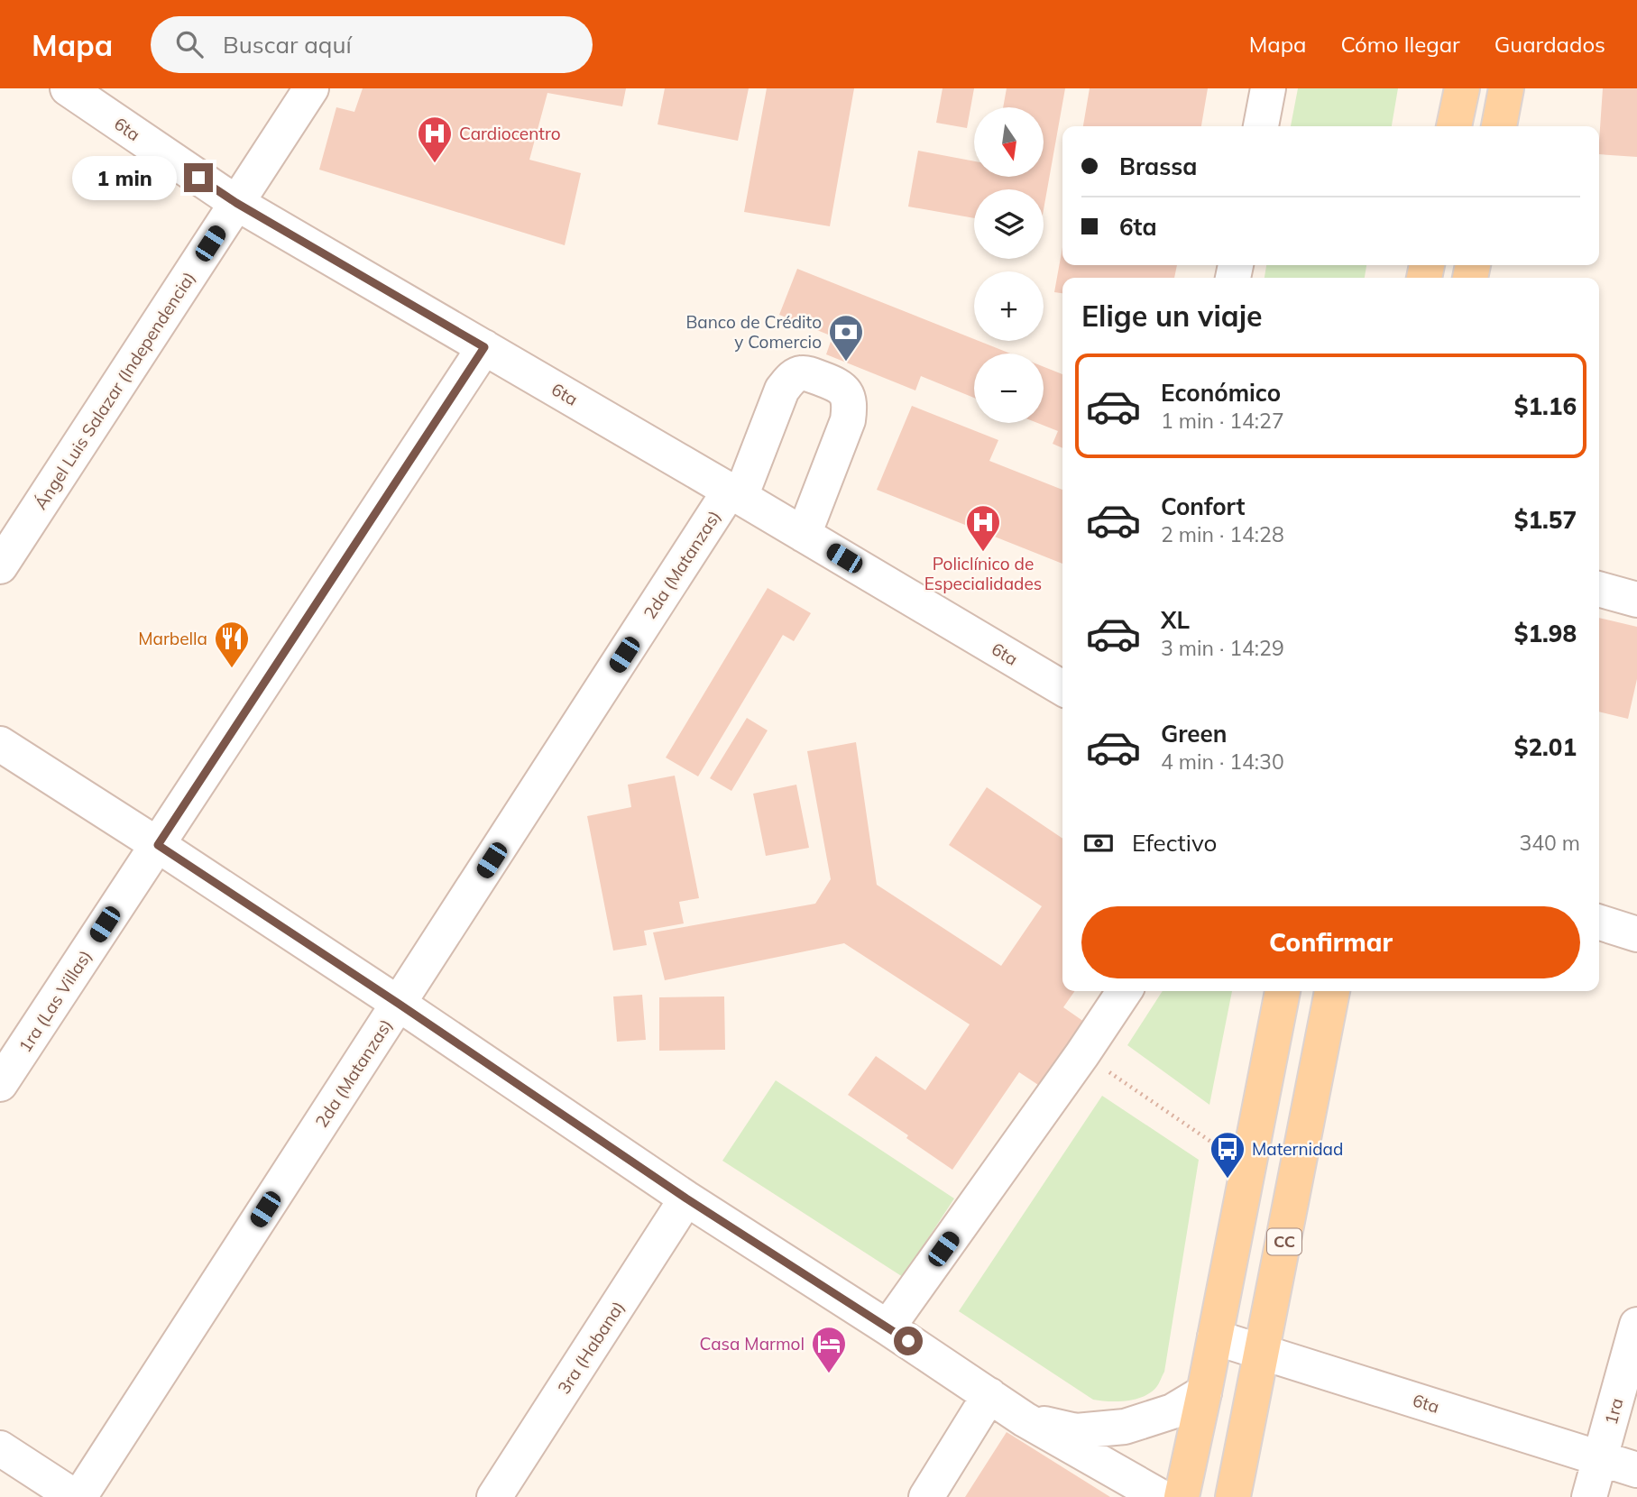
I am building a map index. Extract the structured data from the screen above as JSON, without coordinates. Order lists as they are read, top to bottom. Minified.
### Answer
{"streets":{"main road":["CC"],"street":["6ta","Ángel Luis Salazar (Independencia)","2da (Matanzas)","1ra (Las Villas)","3ra (Habana)","1ra"]},"crossings":[["6ta","Ángel Luis Salazar (Independencia)"],["6ta","2da (Matanzas)"],["6ta","1ra (Las Villas)"],["6ta","CC"],["6ta","1ra"]],"places":{"hospital":["Cardiocentro","Policlínico de Especialidades"],"bank":["Banco de Crédito y Comercio"],"restaurant":["Marbella"],"bus stop":["Maternidad"],"hotel":["Casa Marmol"]},"north":"bottom","page":{"header":"Mapa","search":"Buscar aquí","nav":["Mapa","Cómo llegar","Guardados"],"map_buttons":["+","−"],"banner":["Brassa","6ta"],"bubble":"1 min","heading":"Elige un viaje","list":[{"name":"Económico","note":"1 min · 14:27","value":"$1.16"},{"name":"Confort","note":"2 min · 14:28","value":"$1.57"},{"name":"XL","note":"3 min · 14:29","value":"$1.98"},{"name":"Green","note":"4 min · 14:30","value":"$2.01"}],"pay":["Efectivo","340 m"],"buttons":"Confirmar"}}
